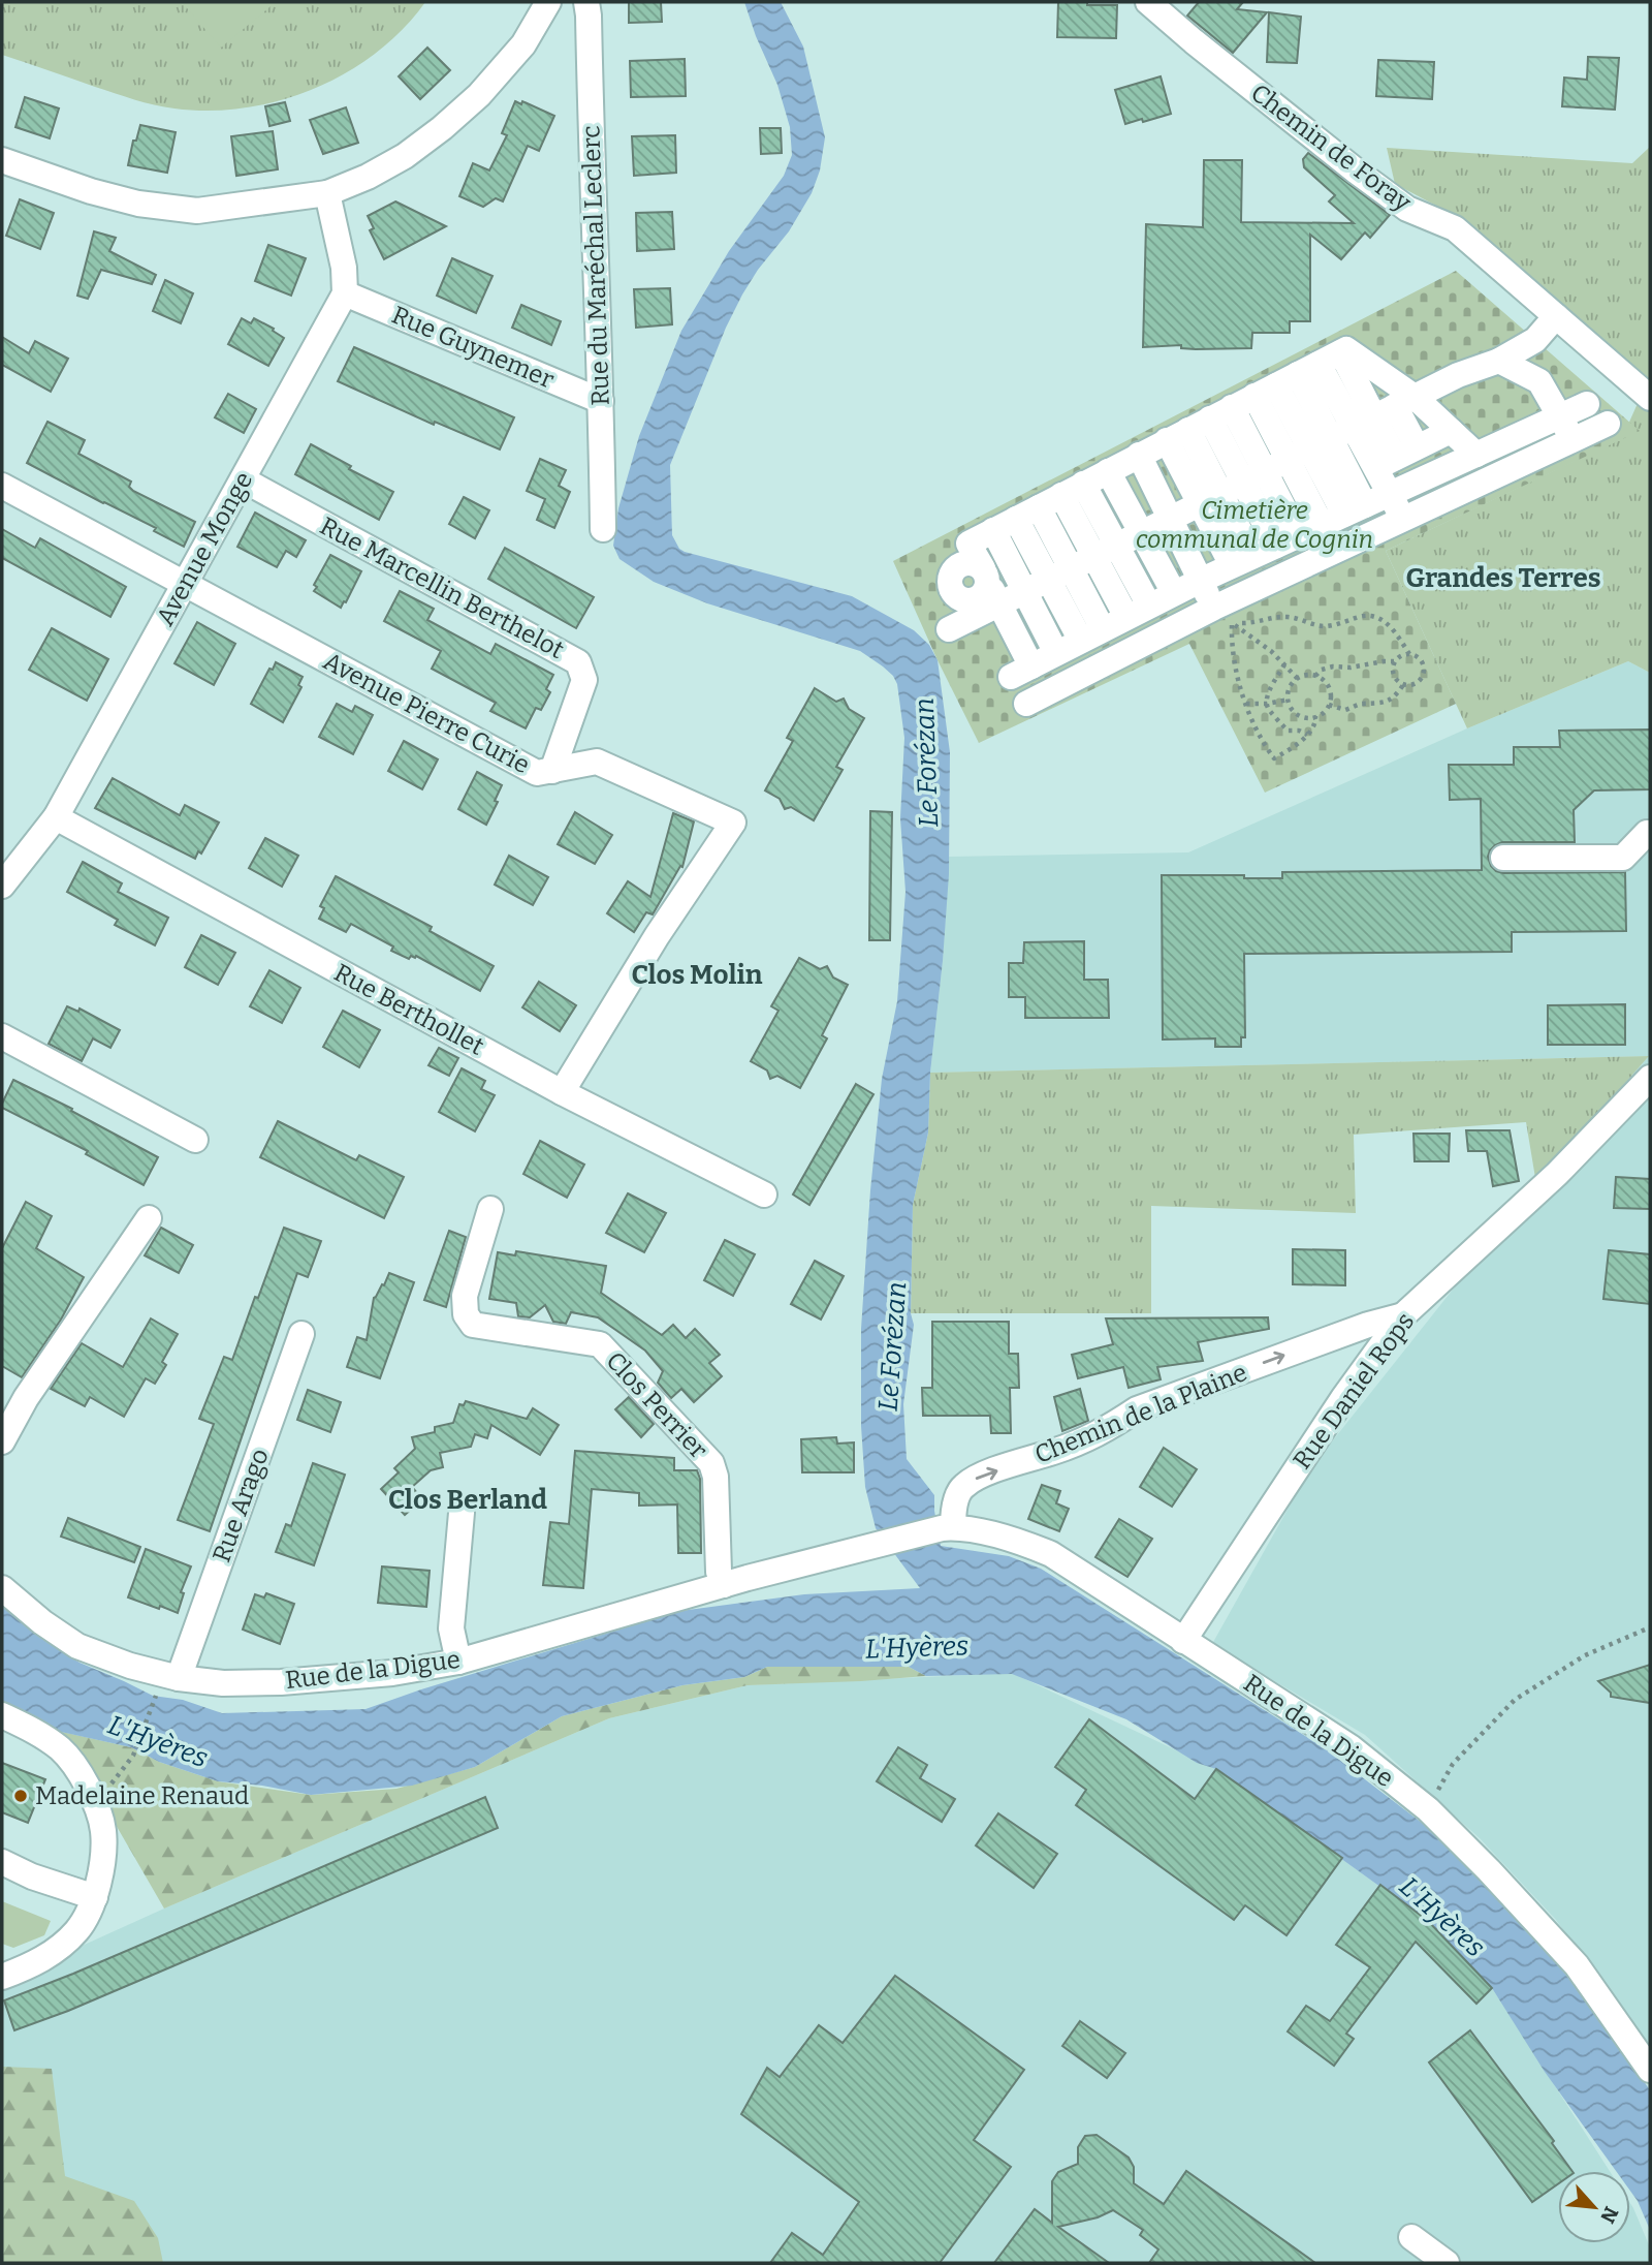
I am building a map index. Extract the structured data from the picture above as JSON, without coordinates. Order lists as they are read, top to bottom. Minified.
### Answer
{"streets":{"street":["Chemin de Foray","Rue du Maréchal Leclerc","Rue Guynemer","Avenue Monge","Rue Marcellin Berthelot","Avenue Pierre Curie","Rue Berthollet","Rue Daniel Rops","Clos Perrier","Chemin de la Plaine","Rue Arago","Rue de la Digue"]},"crossings":[["Rue du Maréchal Leclerc","Rue Guynemer"],["Rue Guynemer","Avenue Monge"],["Avenue Monge","Rue Marcellin Berthelot"],["Avenue Monge","Avenue Pierre Curie"],["Avenue Monge","Rue Berthollet"],["Rue Marcellin Berthelot","Avenue Pierre Curie"],["Avenue Pierre Curie","Rue Berthollet"],["Rue Daniel Rops","Chemin de la Plaine"],["Rue Daniel Rops","Rue de la Digue"],["Clos Perrier","Rue de la Digue"],["Chemin de la Plaine","Rue de la Digue"],["Rue Arago","Rue de la Digue"]],"one_way":["Chemin de la Plaine"],"districts":["Grandes Terres","Clos Molin","Clos Berland"],"water":["Le Forézan","L'Hyères"],"parks":["Cimetière communal de Cognin"],"places":["Madelaine Renaud"],"north":"bottom right"}
